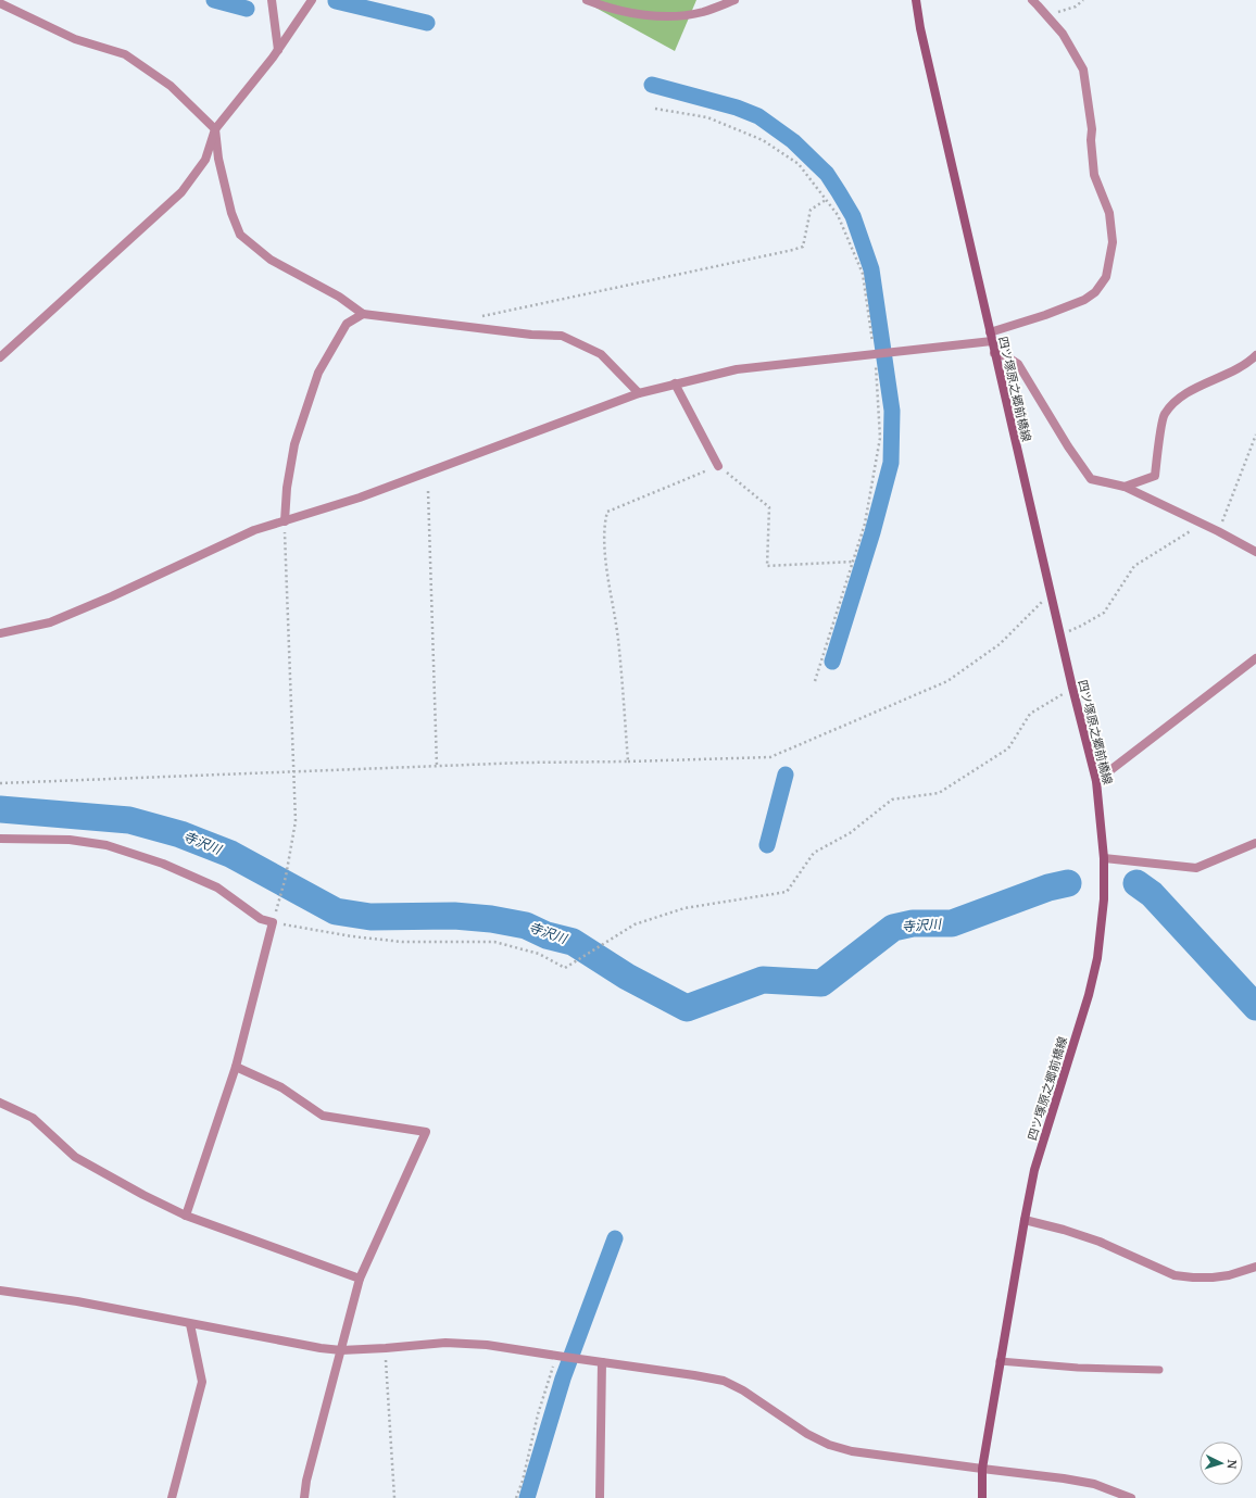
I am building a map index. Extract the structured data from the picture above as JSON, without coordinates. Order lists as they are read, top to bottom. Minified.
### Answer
{"streets":{"main road":["四ツ塚原之郷前橋線"]},"water":["寺沢川"],"north":"right"}
